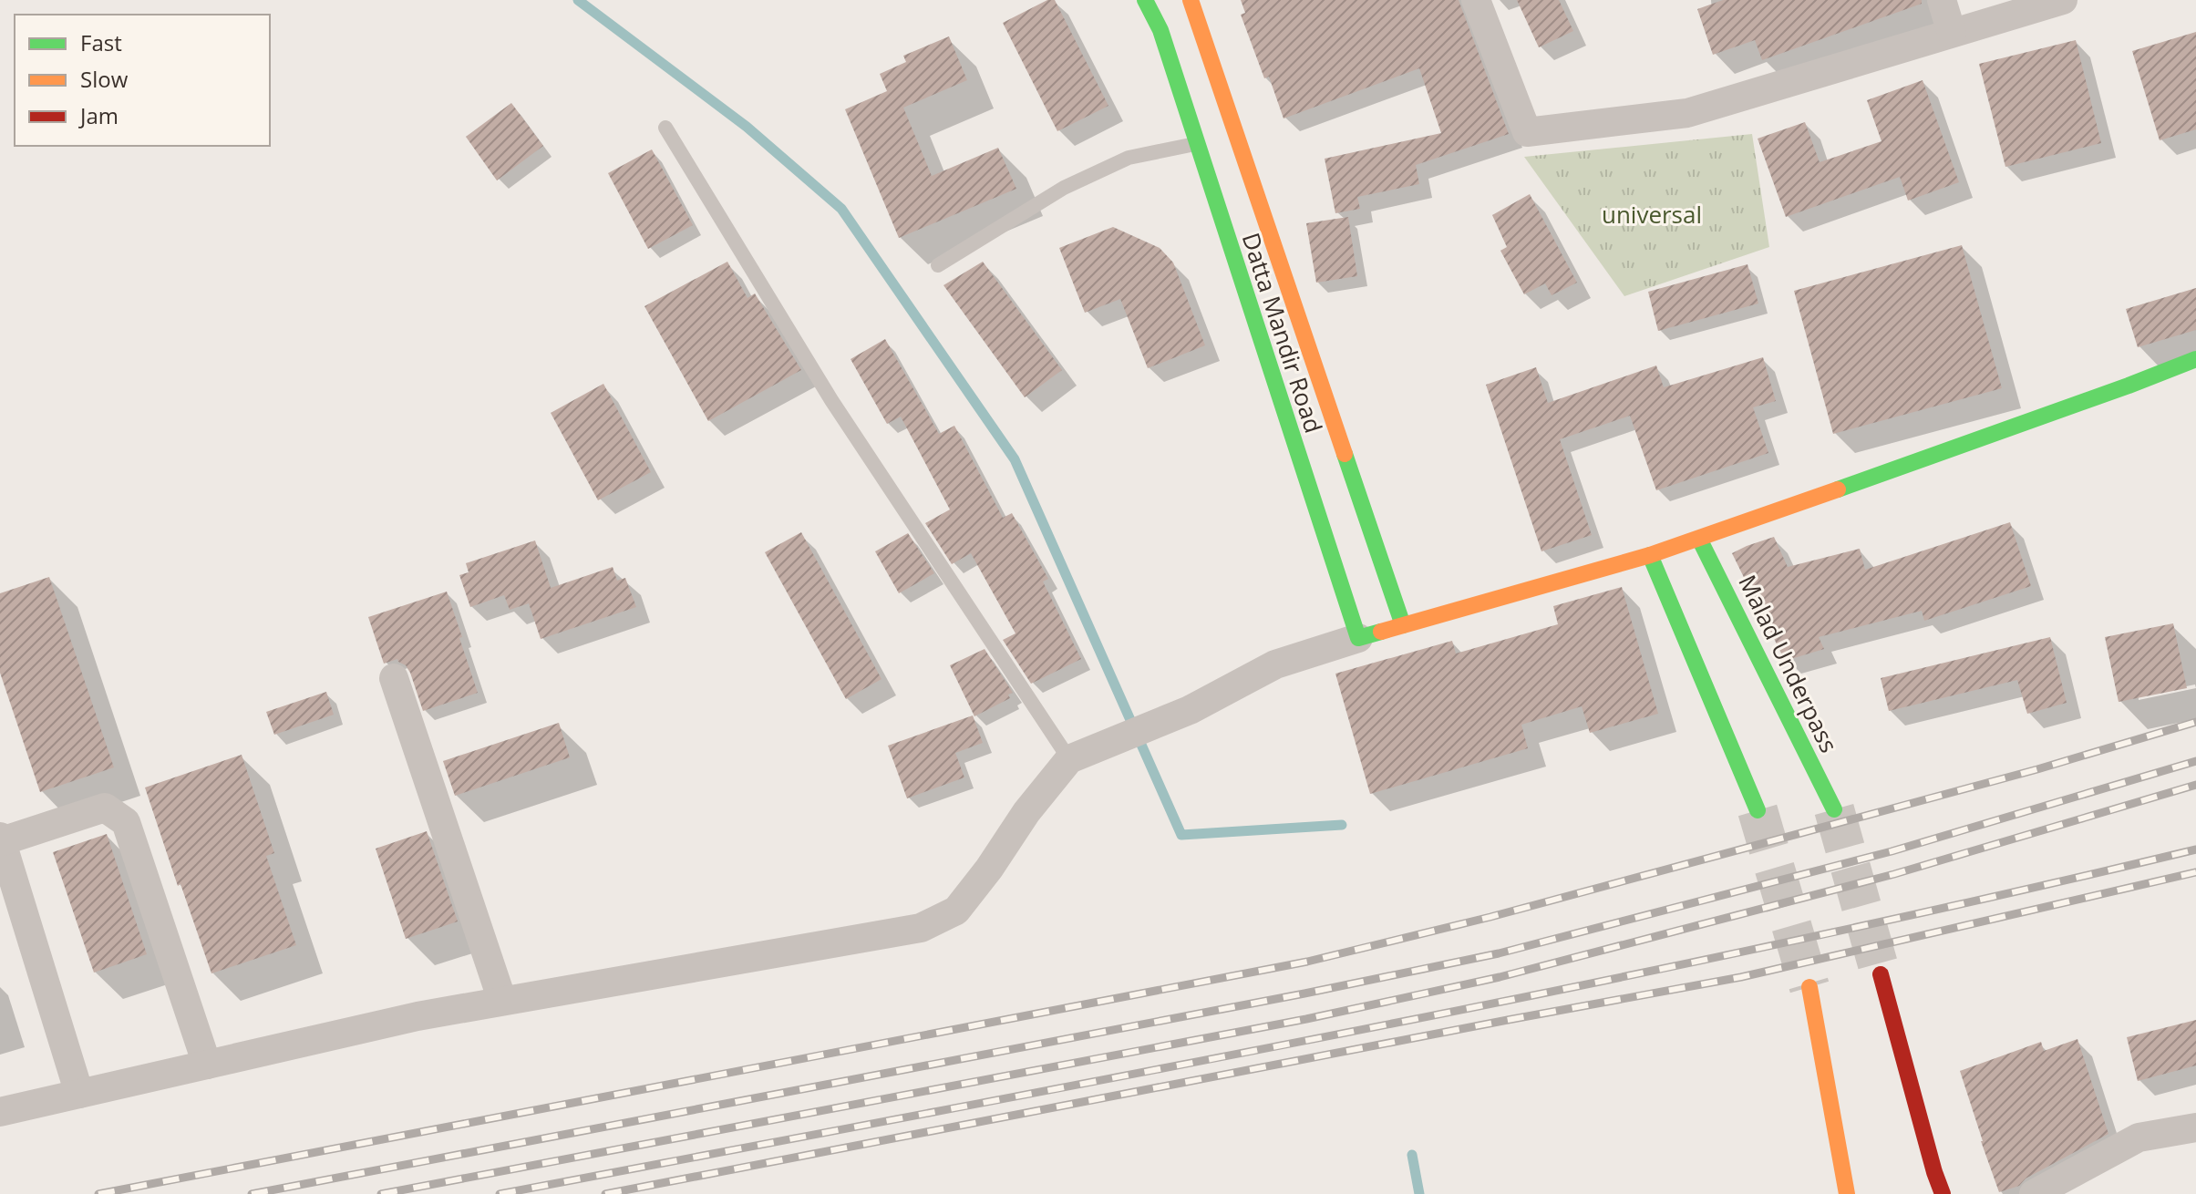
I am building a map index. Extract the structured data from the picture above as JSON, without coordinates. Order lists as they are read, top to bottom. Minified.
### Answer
{"streets":{"main road":["Datta Mandir Road","Malad Underpass"]},"parks":["universal"],"legend":["Fast","Slow","Jam"]}
